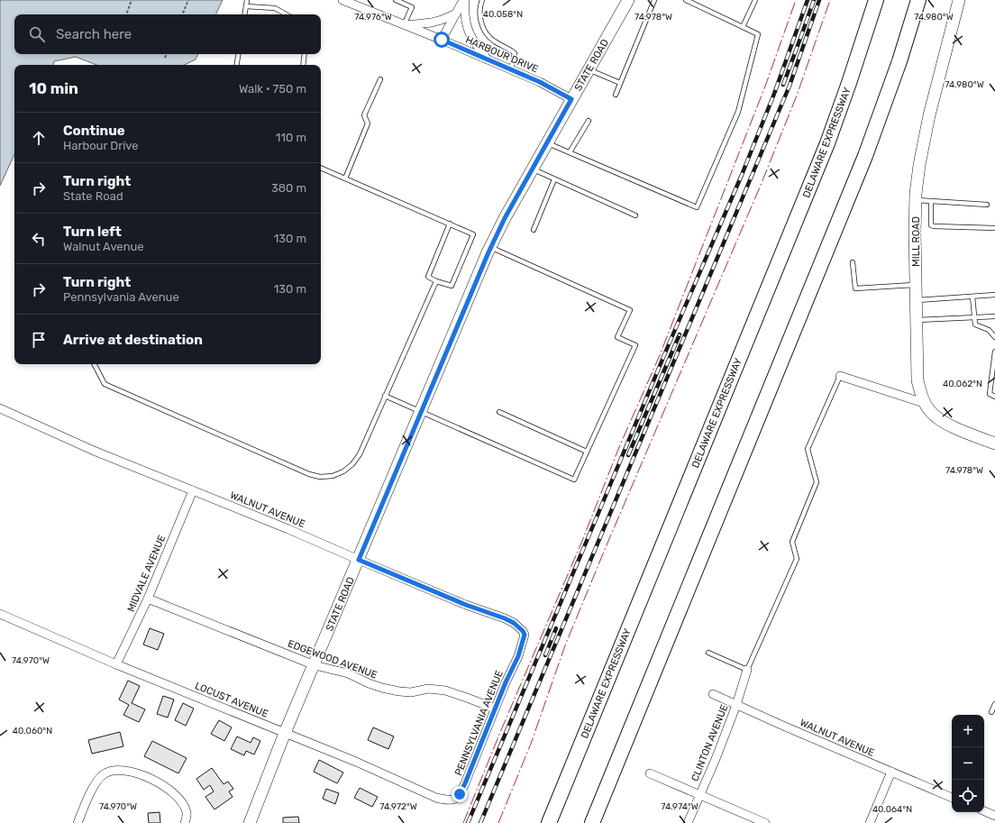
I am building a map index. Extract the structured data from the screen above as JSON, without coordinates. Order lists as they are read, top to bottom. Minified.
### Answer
{"streets":{"highway":["DELAWARE EXPRESSWAY"],"main road":["STATE ROAD","MILL ROAD"],"street":["HARBOUR DRIVE","WALNUT AVENUE","MIDVALE AVENUE","EDGEWOOD AVENUE","LOCUST AVENUE","PENNSYLVANIA AVENUE","CLINTON AVENUE"]},"crossings":[["HARBOUR DRIVE","STATE ROAD"],["STATE ROAD","WALNUT AVENUE"],["STATE ROAD","EDGEWOOD AVENUE"],["STATE ROAD","LOCUST AVENUE"],["WALNUT AVENUE","MIDVALE AVENUE"],["WALNUT AVENUE","PENNSYLVANIA AVENUE"],["WALNUT AVENUE","CLINTON AVENUE"],["MIDVALE AVENUE","EDGEWOOD AVENUE"],["MIDVALE AVENUE","LOCUST AVENUE"],["EDGEWOOD AVENUE","PENNSYLVANIA AVENUE"],["LOCUST AVENUE","PENNSYLVANIA AVENUE"]],"page":{"search":"Search here","heading":["10 min","Walk · 750 m"],"list":[["Continue","Harbour Drive","110 m"],["Turn right","State Road","380 m"],["Turn left","Walnut Avenue","130 m"],["Turn right","Pennsylvania Avenue","130 m"],"Arrive at destination"],"map_buttons":["+","−"]},"coordinates":["40.058°N","74.976°W","74.978°W","74.980°W","40.062°N","74.970°W","40.060°N","74.972°W","74.974°W","40.064°N"]}
